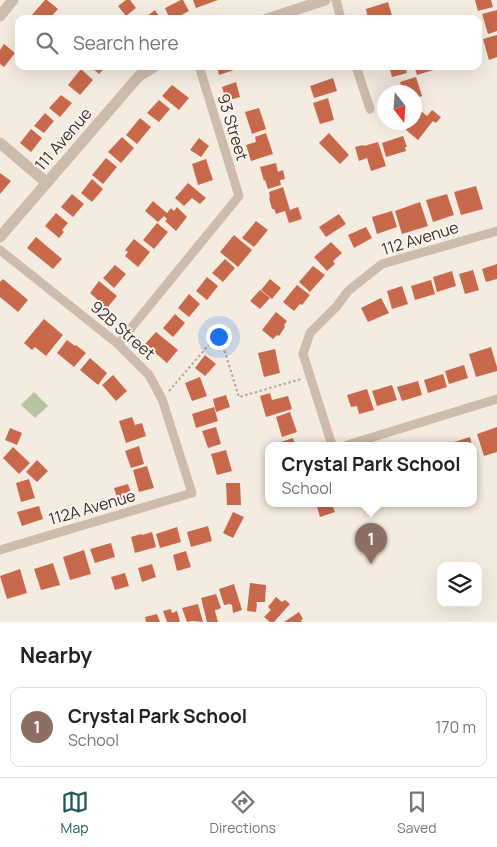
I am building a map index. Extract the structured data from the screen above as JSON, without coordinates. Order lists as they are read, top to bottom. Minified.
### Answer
{"streets":{"street":["93 Street","111 Avenue","112 Avenue","92B Street","112A Avenue"]},"crossings":[["93 Street","92B Street"],["92B Street","112A Avenue"]],"north":"bottom","page":{"search":"Search here","popup":["Crystal Park School","School"],"pins":"1","heading":"Nearby","list":[{"mark":"1","name":"Crystal Park School","note":"School","value":"170 m"}],"nav":["Map","Directions","Saved"]}}
